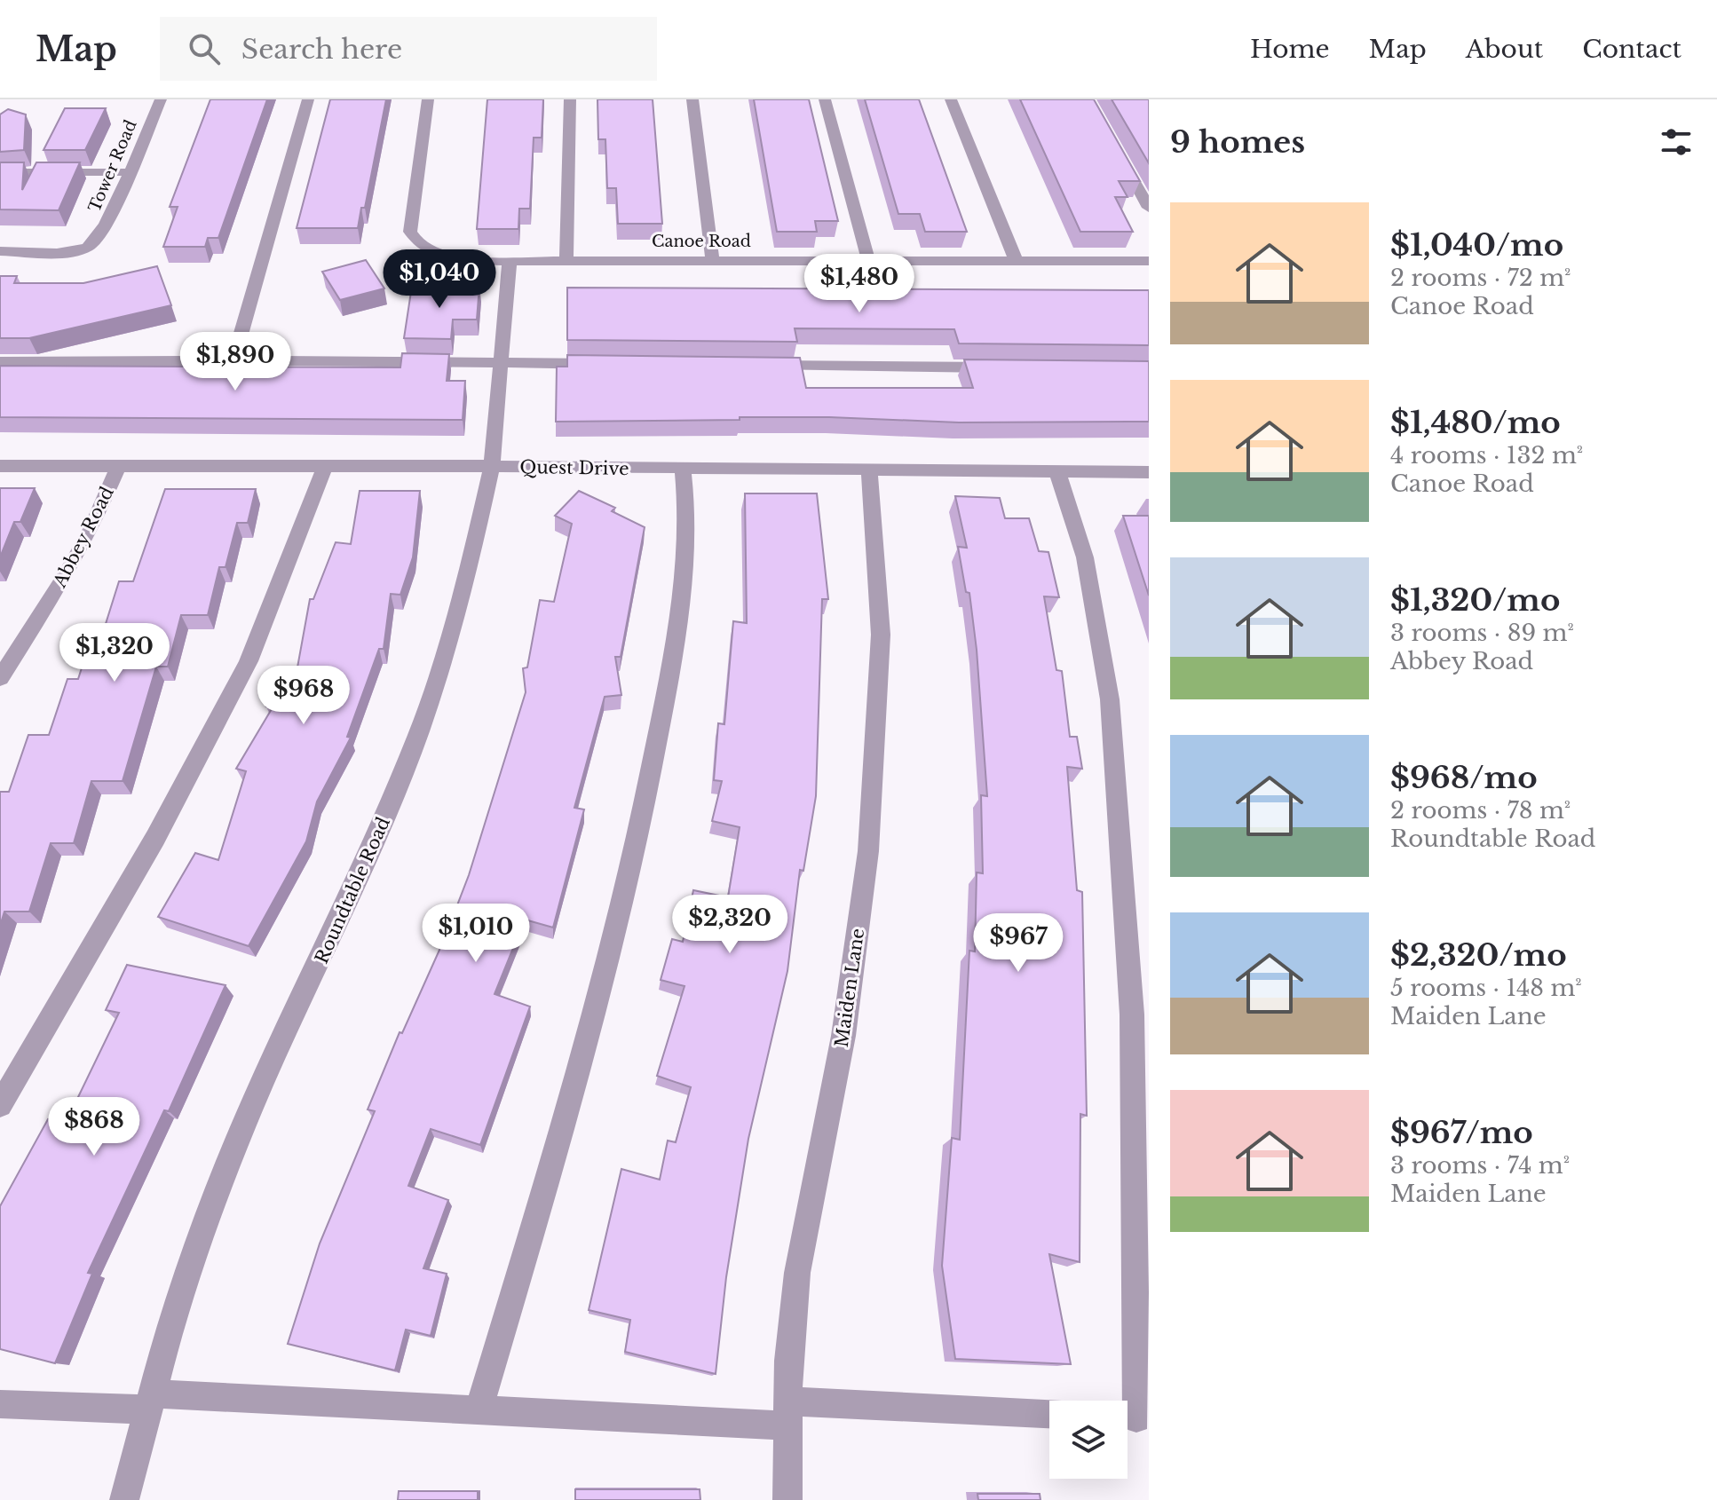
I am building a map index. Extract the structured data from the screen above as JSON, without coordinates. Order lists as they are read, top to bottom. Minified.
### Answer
{"streets":{"street":["Tower Road","Canoe Road","Quest Drive","Abbey Road","Roundtable Road","Maiden Lane"]},"crossings":[["Canoe Road","Roundtable Road"],["Quest Drive","Abbey Road"],["Quest Drive","Roundtable Road"],["Quest Drive","Maiden Lane"]],"page":{"header":"Map","search":"Search here","nav":["Home","Map","About","Contact"],"heading":"9 homes","list":[{"name":"$1,040/mo","note":"2 rooms · 72 m² · Canoe Road"},{"name":"$1,480/mo","note":"4 rooms · 132 m² · Canoe Road"},{"name":"$1,320/mo","note":"3 rooms · 89 m² · Abbey Road"},{"name":"$968/mo","note":"2 rooms · 78 m² · Roundtable Road"},{"name":"$2,320/mo","note":"5 rooms · 148 m² · Maiden Lane"},{"name":"$967/mo","note":"3 rooms · 74 m² · Maiden Lane"}],"price":["$1,040","$1,480","$1,890","$1,320","$968","$2,320","$1,010","$967","$868"]}}
